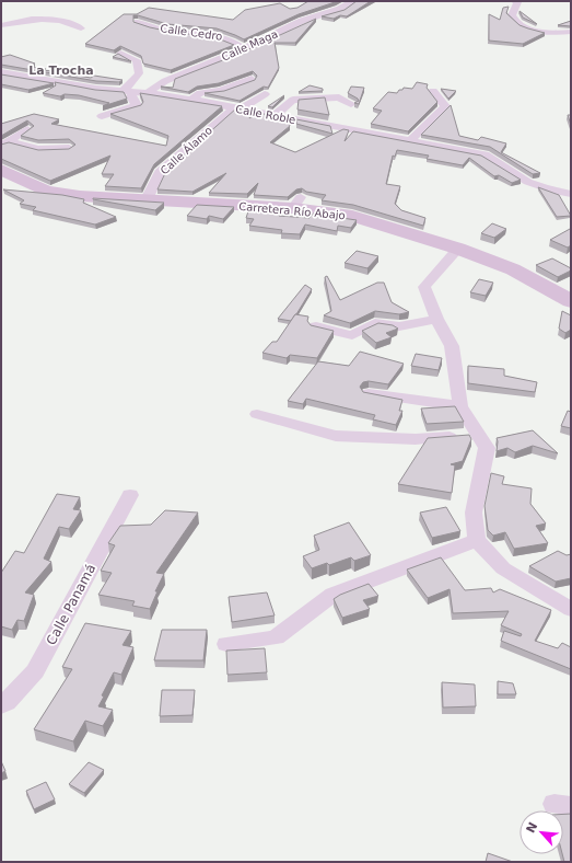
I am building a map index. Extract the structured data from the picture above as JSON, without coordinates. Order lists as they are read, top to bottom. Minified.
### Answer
{"streets":{"street":["Calle Cedro","Calle Maga","Calle Roble","Calle Álamo","Carretera Río Abajo","Calle Panamá"]},"crossings":[["Calle Cedro","Calle Maga"],["Calle Maga","Calle Roble"],["Calle Roble","Calle Álamo"],["Calle Álamo","Carretera Río Abajo"]],"districts":["La Trocha"],"north":"top left"}
